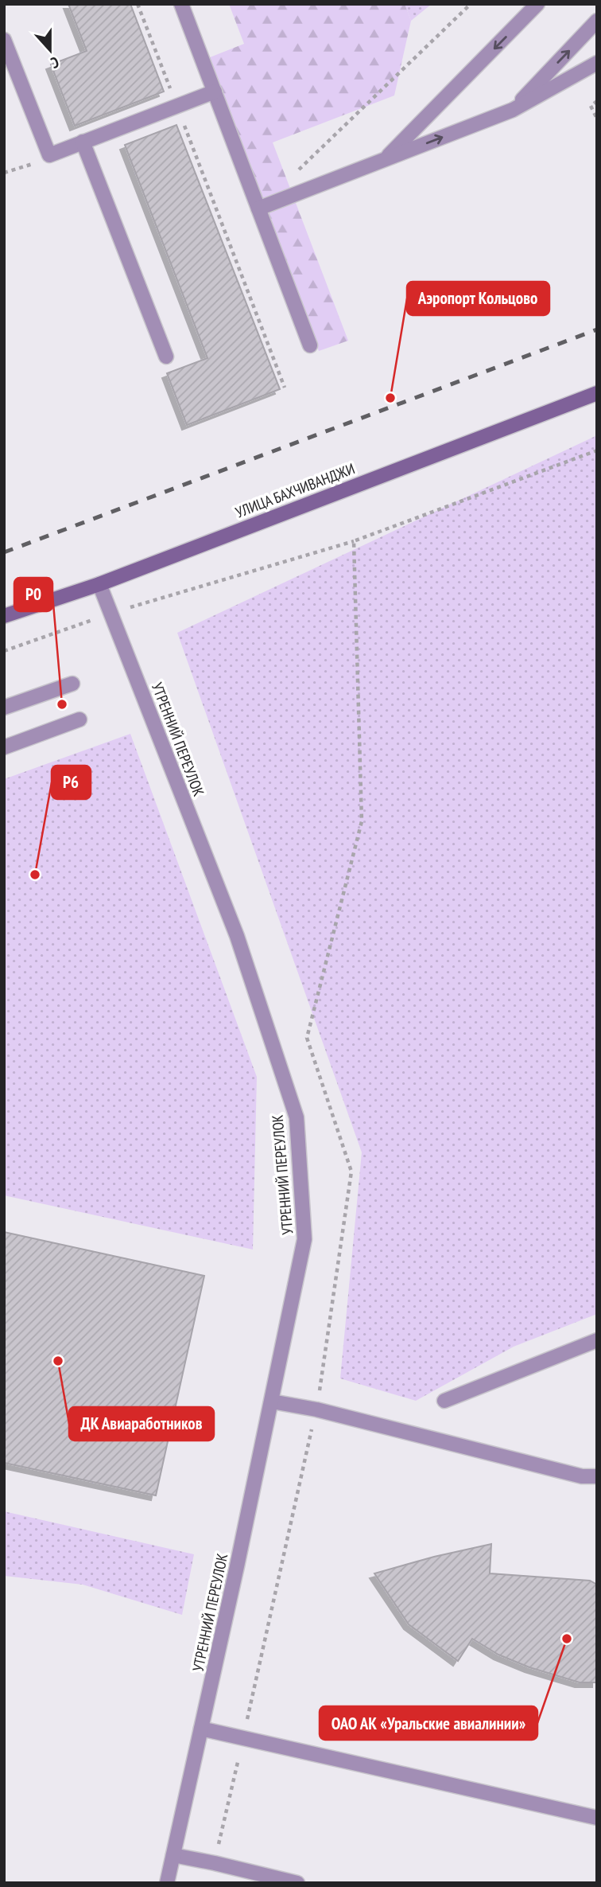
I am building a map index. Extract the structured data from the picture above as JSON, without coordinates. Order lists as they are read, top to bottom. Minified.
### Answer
{"streets":{"main road":["УЛИЦА БАХЧИВАНДЖИ"],"street":["УТРЕННИЙ ПЕРЕУЛОК"]},"crossings":[["УЛИЦА БАХЧИВАНДЖИ","УТРЕННИЙ ПЕРЕУЛОК"]],"places":["Аэропорт Кольцово","P0","P6","ДК Авиаработников","ОАО АК «Уральские авиалинии»"],"north":"bottom"}
